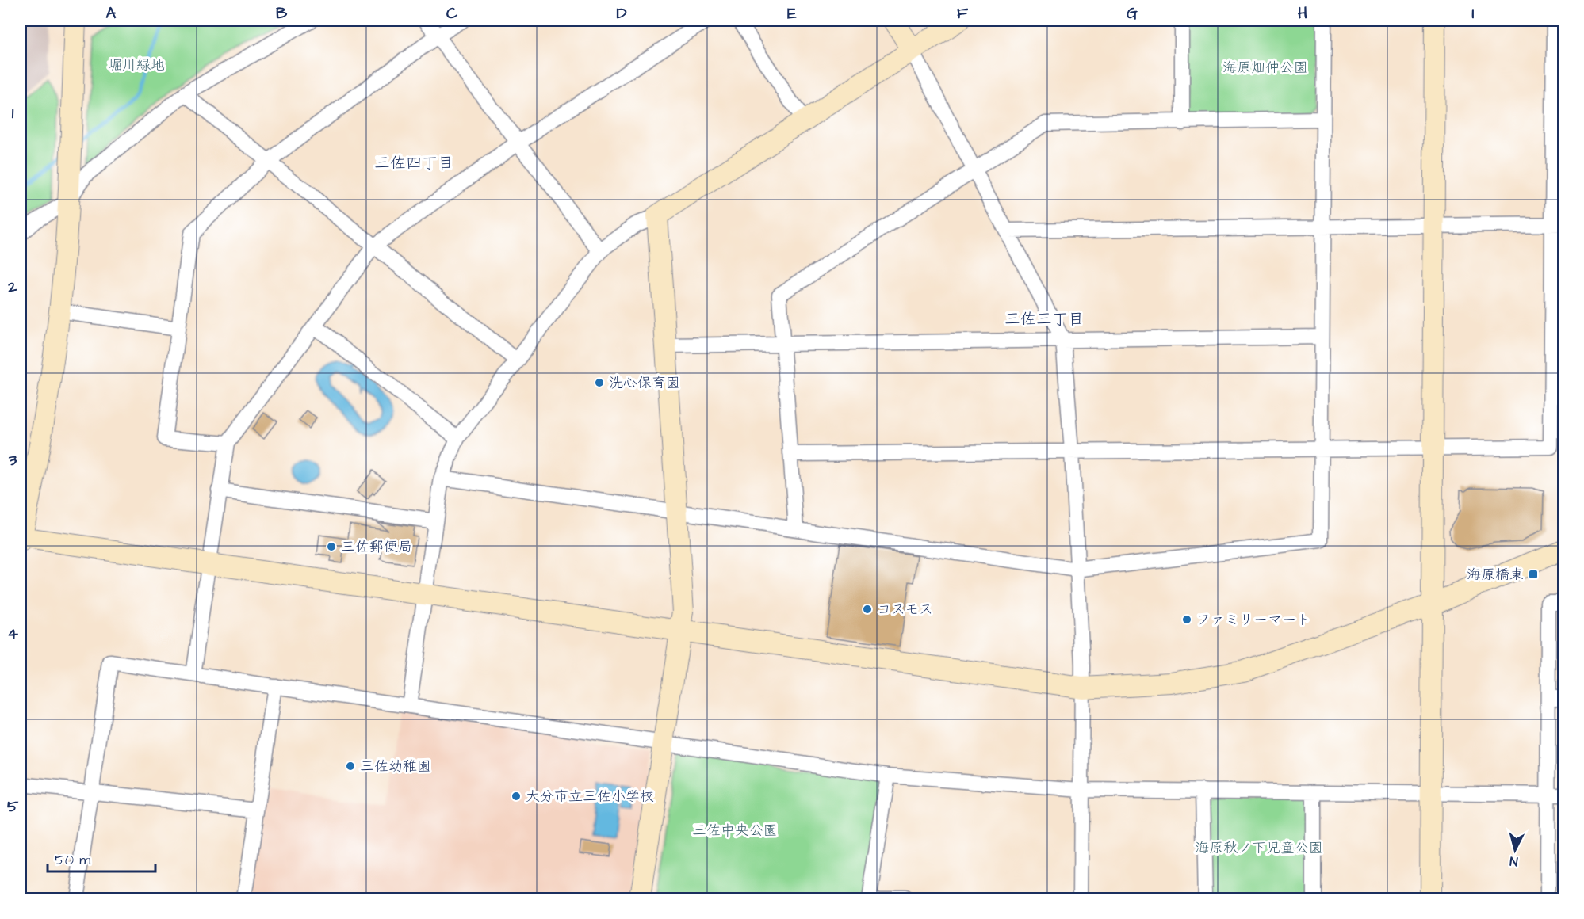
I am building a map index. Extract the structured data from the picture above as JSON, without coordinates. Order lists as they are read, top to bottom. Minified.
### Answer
{"districts":["三佐四丁目","三佐三丁目"],"parks":["堀川緑地","海原畑仲公園","三佐中央公園","海原秋ノ下児童公園"],"places":{"other":["洗心保育園","三佐郵便局","コスモス","ファミリーマート","三佐幼稚園","大分市立三佐小学校"],"transit":["海原橋東"]},"scale_bar":"50 m","north":"bottom","grid":{"columns":["A","B","C","D","E","F","G","H","I"],"rows":["1","2","3","4","5"]}}
